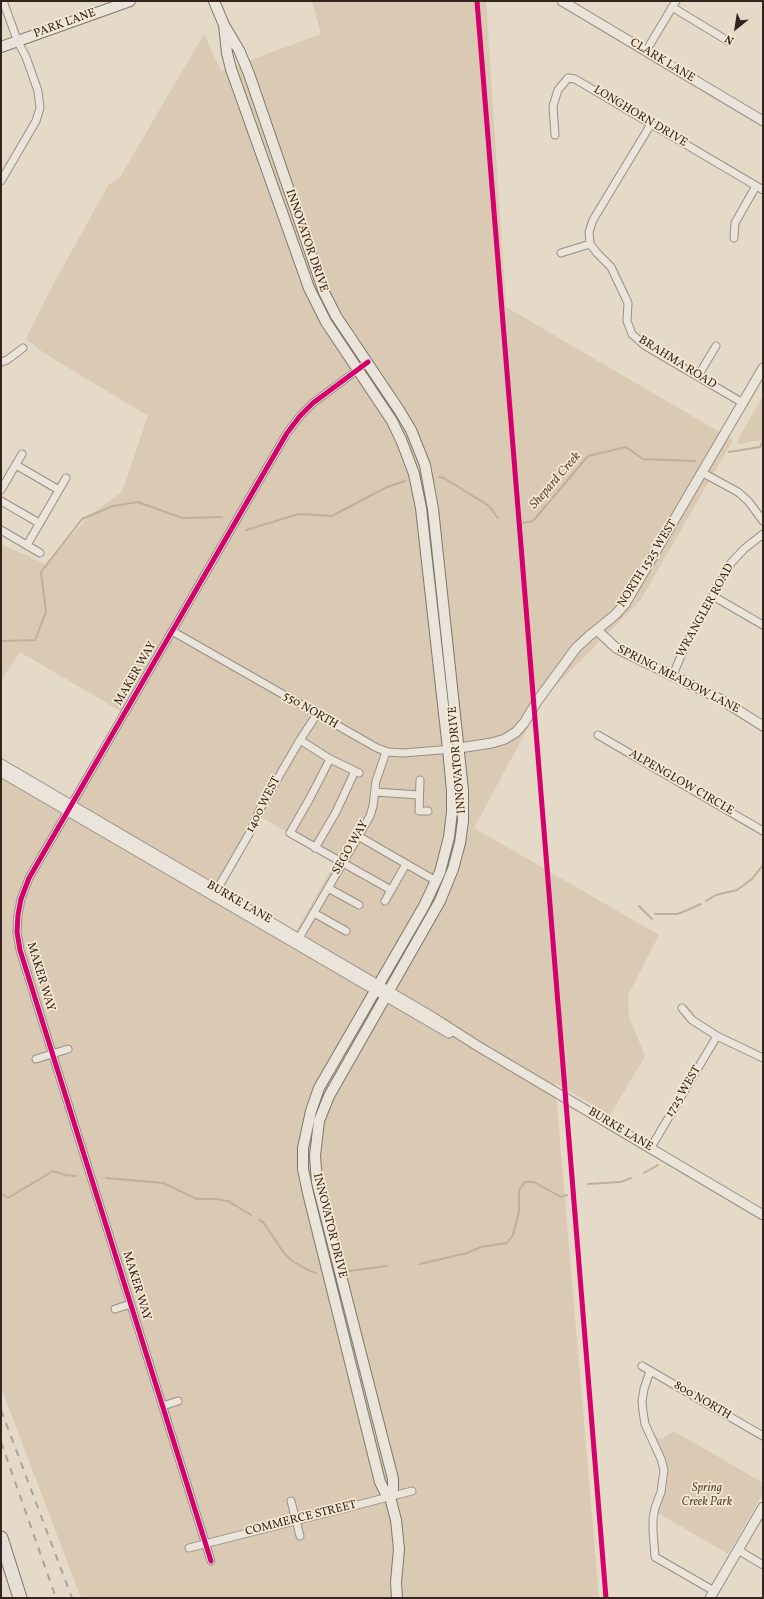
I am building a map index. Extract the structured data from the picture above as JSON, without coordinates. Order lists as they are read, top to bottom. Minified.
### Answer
{"streets":{"main road":["PARK LANE","INNOVATOR DRIVE"],"street":["CLARK LANE","LONGHORN DRIVE","BRAHMA ROAD","NORTH 1525 WEST","WRANGLER ROAD","MAKER WAY","SPRING MEADOW LANE","550 NORTH","ALPENGLOW CIRCLE","1400 WEST","SEGO WAY","BURKE LANE","1725 WEST","800 NORTH","COMMERCE STREET"]},"crossings":[["INNOVATOR DRIVE","NORTH 1525 WEST"],["INNOVATOR DRIVE","MAKER WAY"],["INNOVATOR DRIVE","550 NORTH"],["INNOVATOR DRIVE","BURKE LANE"],["INNOVATOR DRIVE","COMMERCE STREET"],["BRAHMA ROAD","NORTH 1525 WEST"],["NORTH 1525 WEST","SPRING MEADOW LANE"],["NORTH 1525 WEST","550 NORTH"],["WRANGLER ROAD","SPRING MEADOW LANE"],["MAKER WAY","550 NORTH"],["MAKER WAY","BURKE LANE"],["MAKER WAY","COMMERCE STREET"],["550 NORTH","1400 WEST"],["550 NORTH","SEGO WAY"],["1400 WEST","BURKE LANE"],["SEGO WAY","BURKE LANE"],["BURKE LANE","1725 WEST"]],"water":["Shepard Creek"],"parks":["Spring Creek Park"],"north":"bottom left"}
